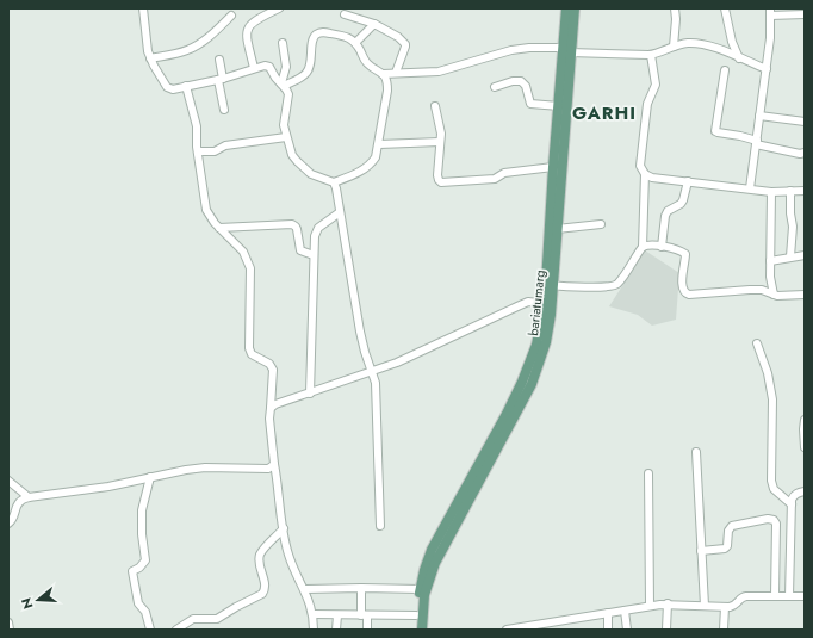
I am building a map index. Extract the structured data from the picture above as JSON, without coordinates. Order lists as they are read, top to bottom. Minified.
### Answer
{"streets":{"main road":["bariatumarg"]},"districts":["GARHI"],"north":"left"}
